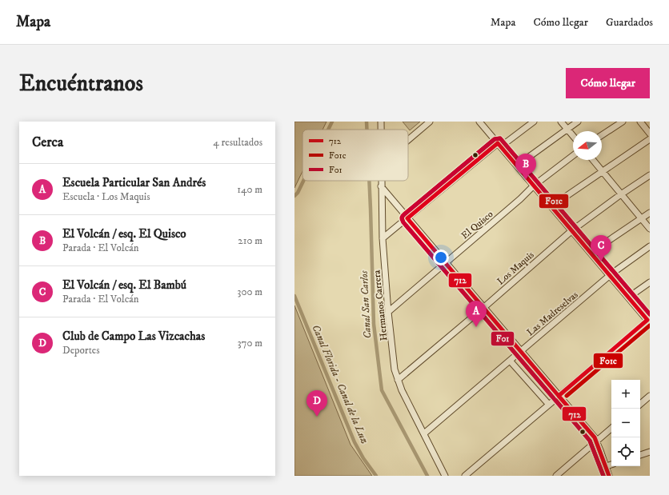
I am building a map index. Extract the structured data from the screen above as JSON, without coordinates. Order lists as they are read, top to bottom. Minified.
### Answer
{"streets":{"street":["El Quisco","Los Maquis","Hermanos Carrera","Las Madreselvas"]},"crossings":[["El Quisco","Hermanos Carrera"],["Los Maquis","Hermanos Carrera"],["Hermanos Carrera","Las Madreselvas"]],"water":["Canal San Carlos","Canal Florida - Canal de la Luz"],"lines":["transit line F01c","transit line F01","transit line 712"],"legend":["712","F01c","F01"],"north":"left","page":{"header":"Mapa","nav":["Mapa","Cómo llegar","Guardados"],"buttons":"Cómo llegar","title":"Encuéntranos","heading":["Cerca","4 resultados"],"pins":["B","C","A","D"],"list":[{"mark":"A","name":"Escuela Particular San Andrés","note":"Escuela · Los Maquis","value":"140 m"},{"mark":"B","name":"El Volcán / esq. El Quisco","note":"Parada · El Volcán","value":"210 m"},{"mark":"C","name":"El Volcán / esq. El Bambú","note":"Parada · El Volcán","value":"300 m"},{"mark":"D","name":"Club de Campo Las Vizcachas","note":"Deportes","value":"370 m"}],"map_buttons":["+","−"]}}
